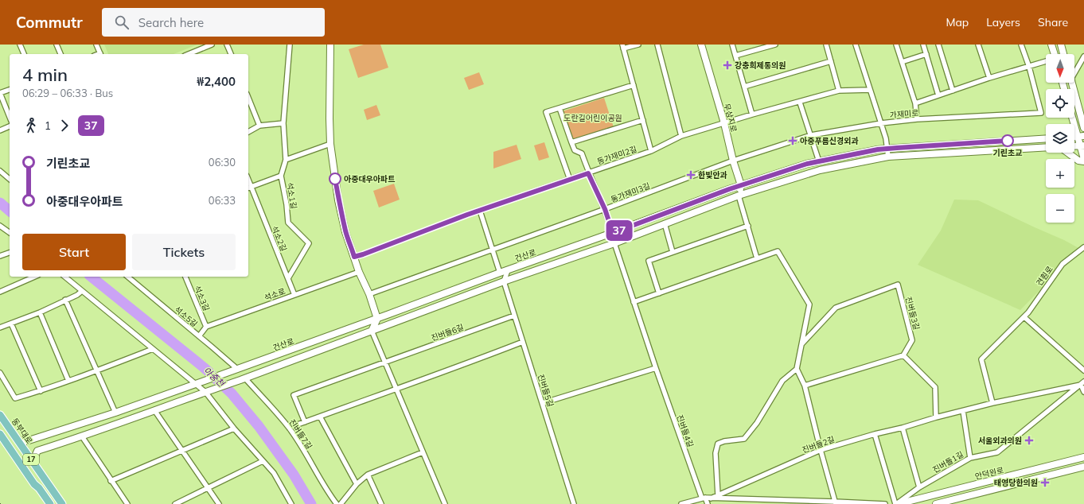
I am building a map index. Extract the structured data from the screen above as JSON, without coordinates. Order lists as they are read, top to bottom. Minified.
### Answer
{"streets":{"main road":["동부대로","17"],"street":["가재미로","무삼지로","동가재미2길","동가재미3길","석소1길","석소2길","건산로","견훤로","석소로","석소3길","진버들3길","석소5길","진버들6길","진버들5길","진버들4길","진버들7길","진버들2길","진버들1길","안덕원로"]},"crossings":[["가재미로","동가재미2길"],["가재미로","동가재미3길"],["무삼지로","동가재미2길"],["무삼지로","동가재미3길"],["무삼지로","건산로"],["석소1길","석소2길"],["석소2길","석소로"],["건산로","석소5길"],["건산로","동부대로"],["석소로","석소3길"],["진버들6길","진버들5길"],["진버들2길","진버들1길"],["진버들1길","안덕원로"]],"water":["아중천"],"parks":["도란길어린이공원"],"places":{"health":["강충희제통의원","아중푸름신경외과","한빛안과","서울외과의원","태영당한의원"],"other":["기린초교","아중대우아파트"]},"lines":["bus line 37"],"north":"bottom","page":{"header":"Commutr","search":"Search here","nav":["Map","Layers","Share"],"on_map":"37","map_buttons":["+","−"],"heading":["4 min","06:29 – 06:33 · Bus","₩2,400"],"legs":["1","37"],"list":[{"name":"기린초교","value":"06:30"},{"name":"아중대우아파트","value":"06:33"}],"buttons":["Start","Tickets"]}}
